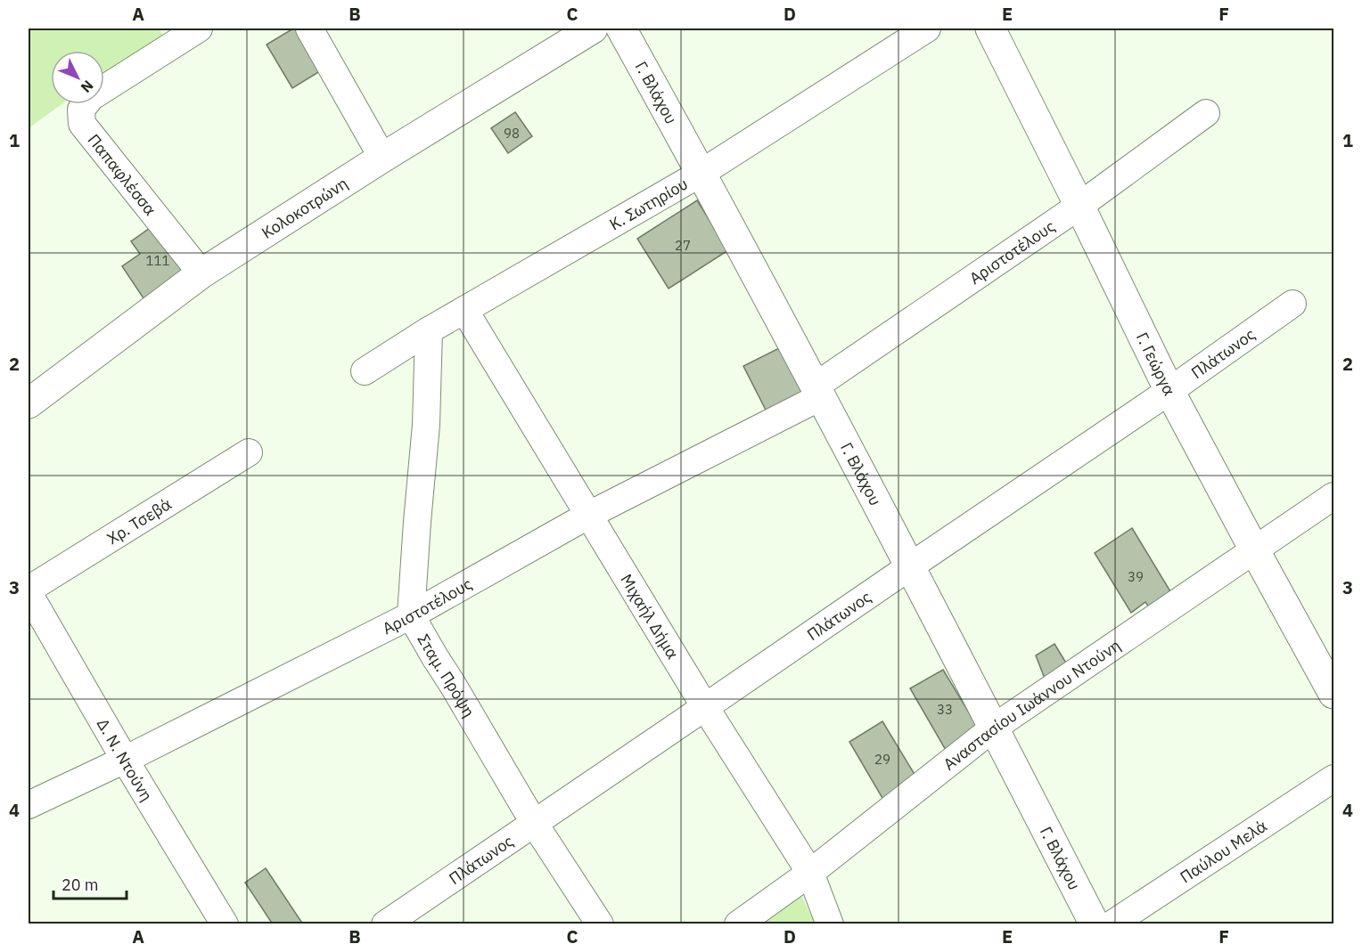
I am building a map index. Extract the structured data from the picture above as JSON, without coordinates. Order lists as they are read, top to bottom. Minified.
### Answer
{"streets":{"street":["Γ. Βλάχου","Παπαφλέσσα","Κ. Σωτηρίου","Κολοκοτρώνη","Αριστοτέλους","Πλάτωνος","Γ. Γεώργα","Χρ. Τσεβά","Μιχαήλ Δήμα","Σταμ. Πρόψη","Αναστασίου Ιωάννου Ντούνη","Δ. Ν. Ντούνη","Παύλου Μελά"]},"crossings":[["Γ. Βλάχου","Κ. Σωτηρίου"],["Γ. Βλάχου","Αριστοτέλους"],["Γ. Βλάχου","Πλάτωνος"],["Γ. Βλάχου","Αναστασίου Ιωάννου Ντούνη"],["Παπαφλέσσα","Κολοκοτρώνη"],["Κ. Σωτηρίου","Μιχαήλ Δήμα"],["Κ. Σωτηρίου","Σταμ. Πρόψη"],["Αριστοτέλους","Γ. Γεώργα"],["Αριστοτέλους","Μιχαήλ Δήμα"],["Αριστοτέλους","Σταμ. Πρόψη"],["Αριστοτέλους","Δ. Ν. Ντούνη"],["Πλάτωνος","Γ. Γεώργα"],["Πλάτωνος","Μιχαήλ Δήμα"],["Πλάτωνος","Σταμ. Πρόψη"],["Γ. Γεώργα","Αναστασίου Ιωάννου Ντούνη"],["Χρ. Τσεβά","Δ. Ν. Ντούνη"],["Μιχαήλ Δήμα","Αναστασίου Ιωάννου Ντούνη"]],"house_numbers":["98","27","111","39","33","29"],"scale_bar":"20 m","north":"bottom right","grid":{"columns":["A","B","C","D","E","F"],"rows":["1","2","3","4"]}}
